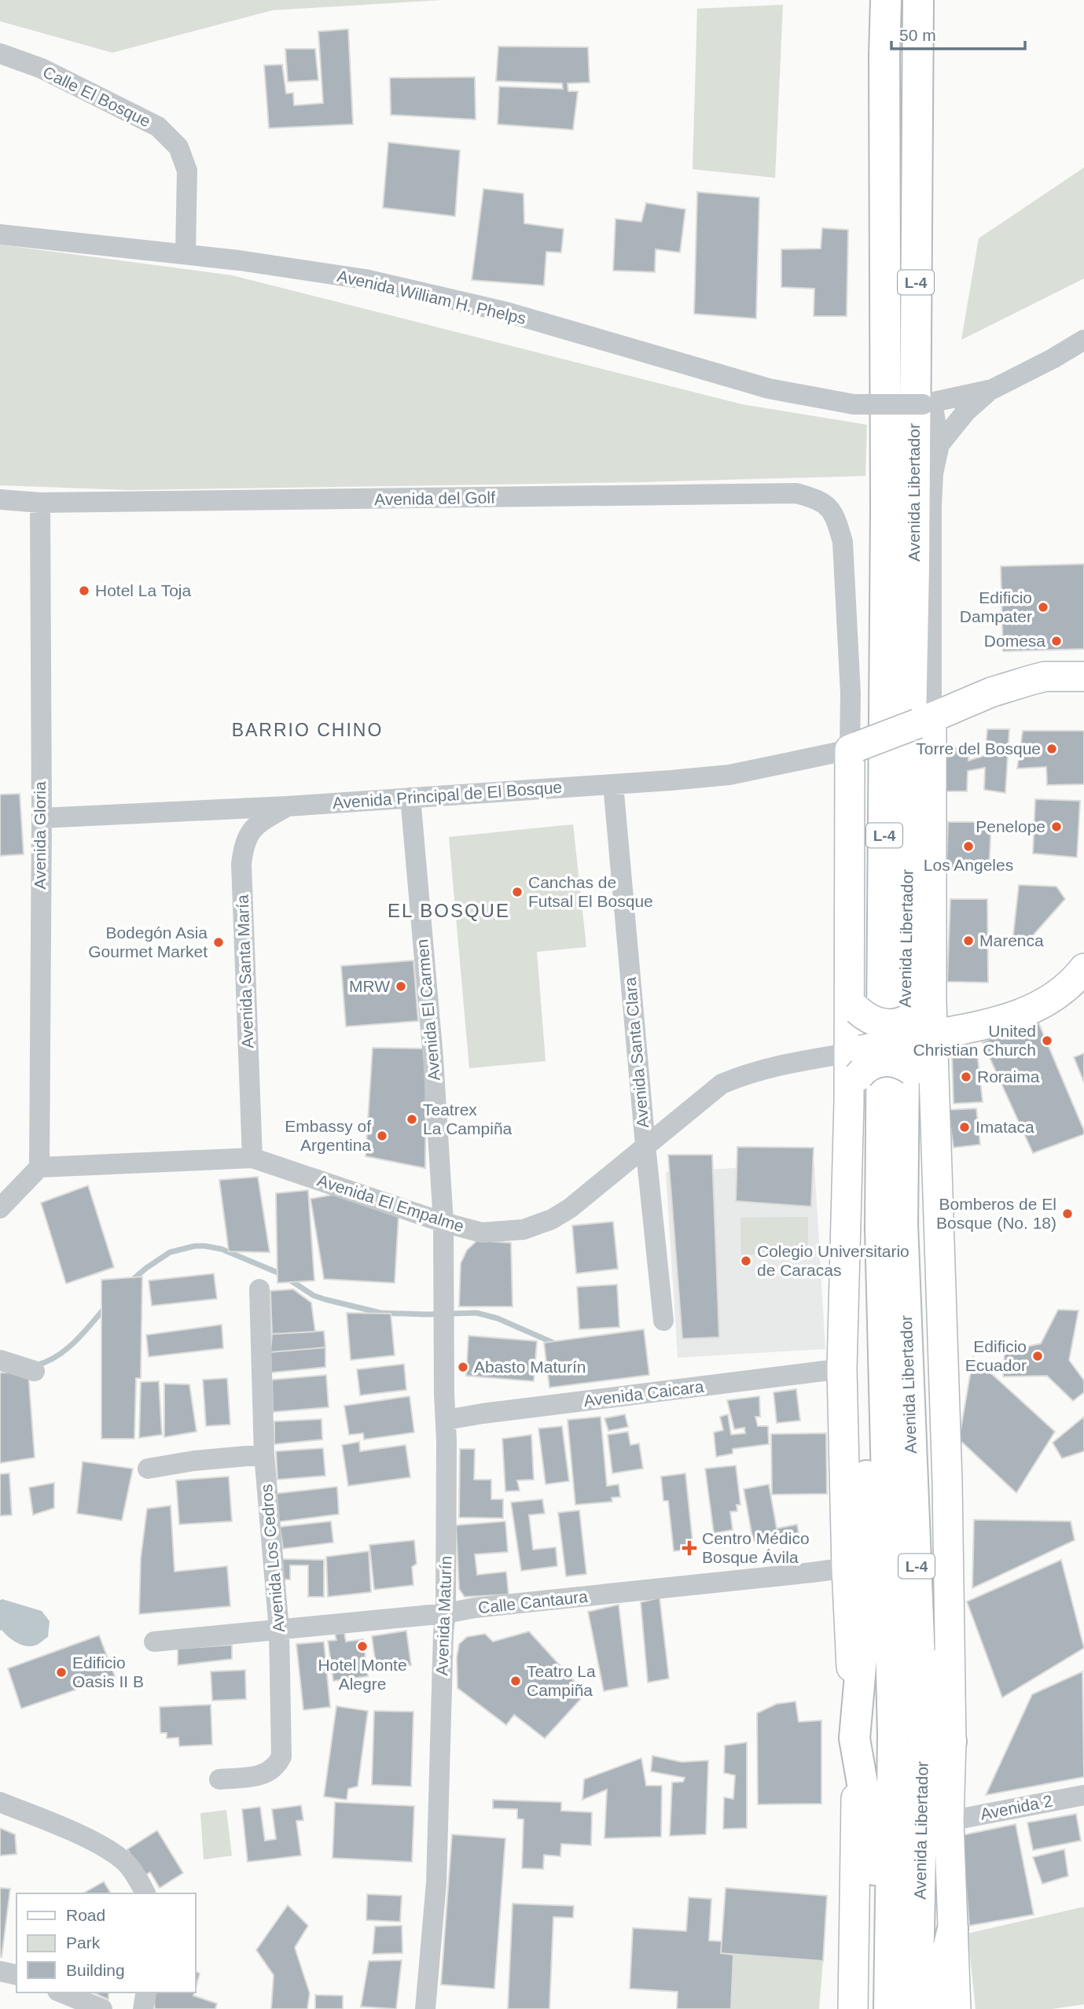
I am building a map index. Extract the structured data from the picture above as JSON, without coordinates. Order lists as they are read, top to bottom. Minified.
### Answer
{"streets":{"main road":["L-4","Avenida Libertador"],"street":["Calle El Bosque","Avenida William H. Phelps","Avenida del Golf","Avenida Principal de El Bosque","Avenida Gloria","Avenida Santa María","Avenida El Carmen","Avenida Santa Clara","Avenida El Empalme","Avenida Caicara","Avenida Los Cedros","Calle Cantaura","Avenida Maturín","Avenida 2"]},"crossings":[["Calle El Bosque","Avenida William H. Phelps"],["L-4","Avenida Libertador"],["L-4","Avenida del Golf"],["L-4","Avenida Principal de El Bosque"],["L-4","Avenida El Empalme"],["L-4","Avenida Caicara"],["L-4","Calle Cantaura"],["Avenida William H. Phelps","Avenida Libertador"],["Avenida Libertador","Avenida 2"],["Avenida del Golf","Avenida Principal de El Bosque"],["Avenida del Golf","Avenida Gloria"],["Avenida Principal de El Bosque","Avenida Gloria"],["Avenida Principal de El Bosque","Avenida Santa María"],["Avenida Principal de El Bosque","Avenida El Carmen"],["Avenida Principal de El Bosque","Avenida Santa Clara"],["Avenida Gloria","Avenida El Empalme"],["Avenida Santa María","Avenida El Empalme"],["Avenida El Carmen","Avenida El Empalme"],["Avenida El Carmen","Avenida Maturín"],["Avenida Santa Clara","Avenida El Empalme"],["Avenida El Empalme","Avenida Maturín"],["Avenida Caicara","Avenida Maturín"],["Avenida Los Cedros","Calle Cantaura"],["Calle Cantaura","Avenida Maturín"]],"districts":["BARRIO CHINO","EL BOSQUE"],"places":{"other":["Hotel La Toja","Edificio Dampater","Domesa","Torre del Bosque","Penelope","Los Angeles","Canchas de Futsal El Bosque","Marenca","Bodegón Asia Gourmet Market","MRW","United Christian Church","Roraima","Teatrex La Campiña","Imataca","Embassy of Argentina","Bomberos de El Bosque (No. 18)","Colegio Universitario de Caracas","Edificio Ecuador","Abasto Maturín","Hotel Monte Alegre","Edificio Oasis II B","Teatro La Campiña"],"health":["Centro Médico Bosque Ávila"]},"legend":["Road","Park","Building"],"scale_bar":"50 m"}
